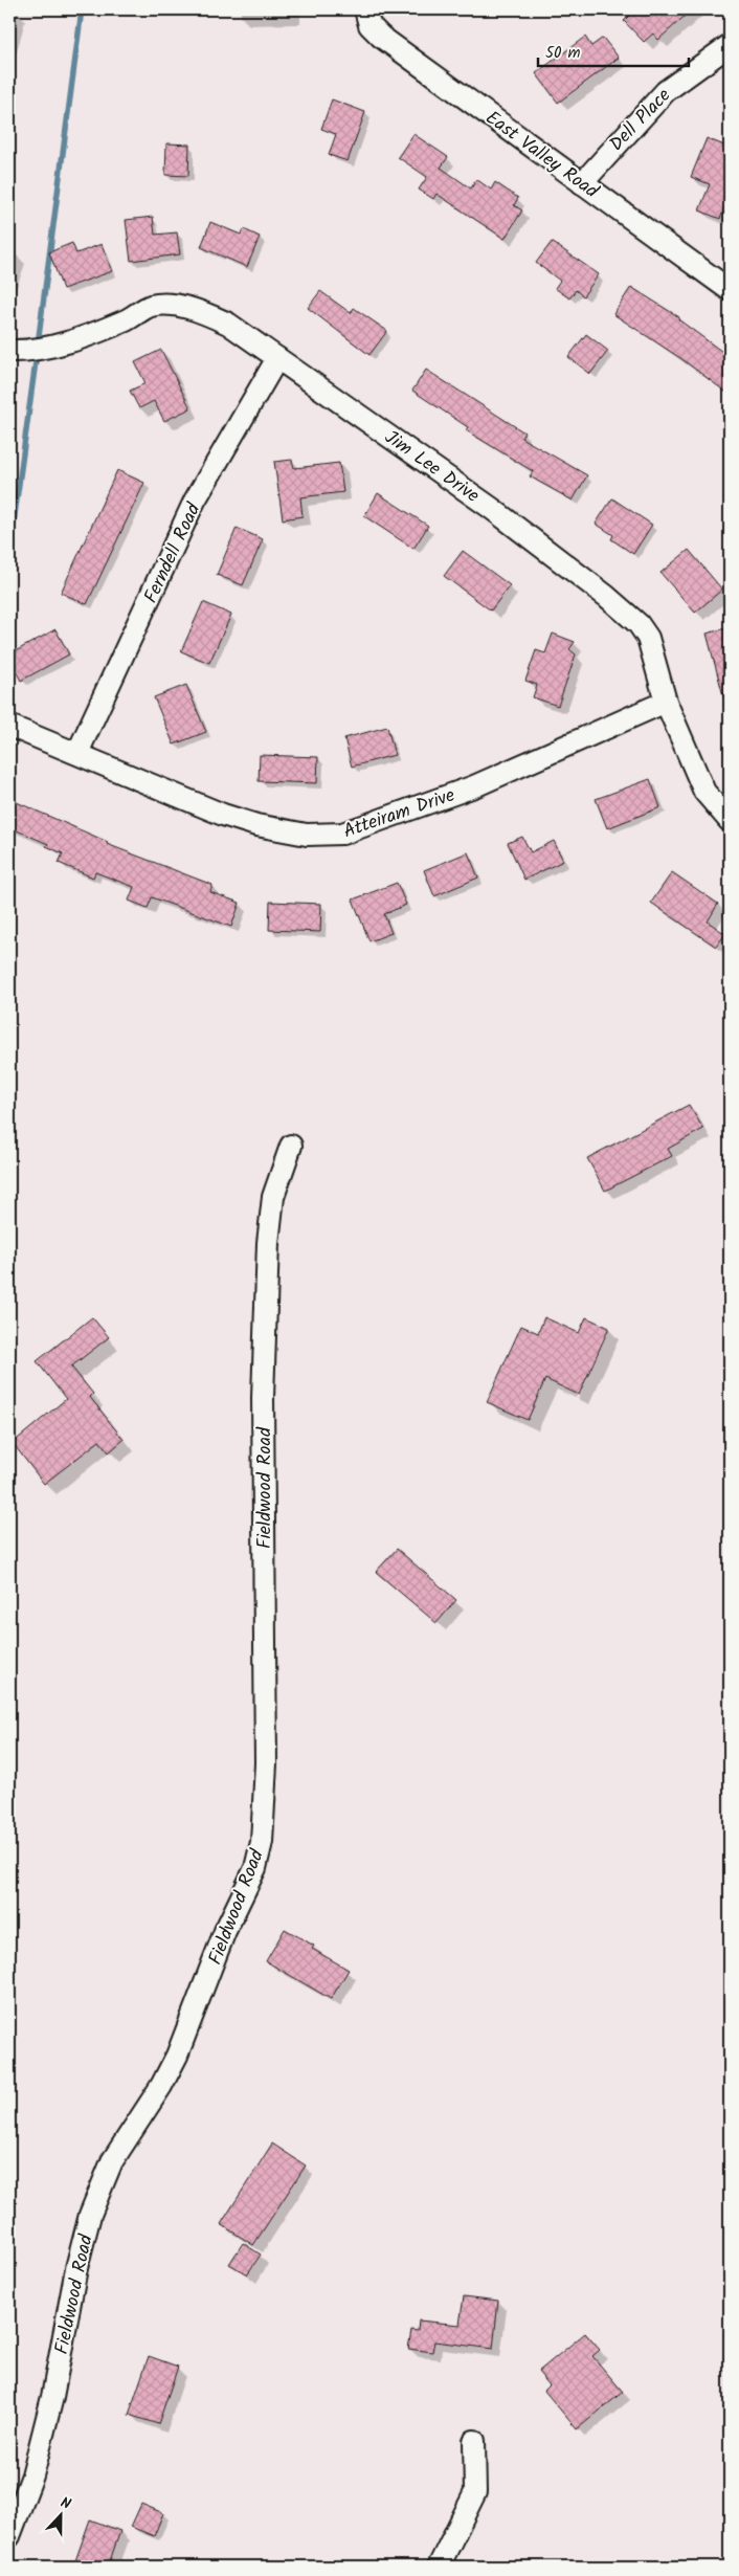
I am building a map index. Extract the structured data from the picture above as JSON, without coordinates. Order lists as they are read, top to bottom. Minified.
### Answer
{"streets":{"street":["Dell Place","East Valley Road","Jim Lee Drive","Ferndell Road","Atteiram Drive","Fieldwood Road"]},"crossings":[["Dell Place","East Valley Road"],["Jim Lee Drive","Ferndell Road"],["Jim Lee Drive","Atteiram Drive"],["Ferndell Road","Atteiram Drive"]],"scale_bar":"50 m","north":"top"}
